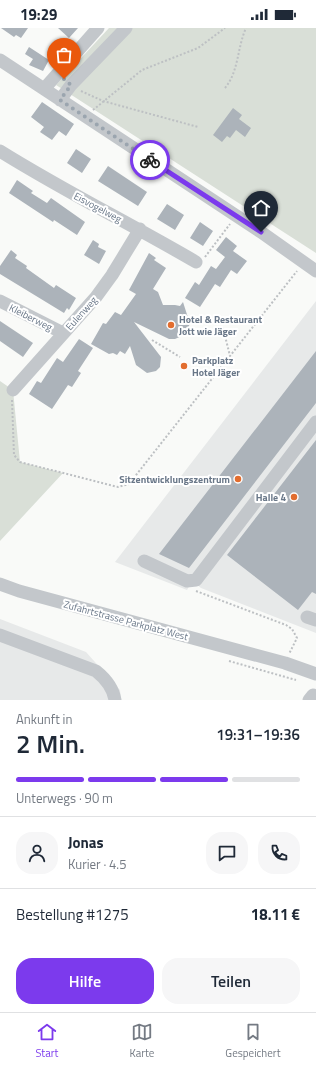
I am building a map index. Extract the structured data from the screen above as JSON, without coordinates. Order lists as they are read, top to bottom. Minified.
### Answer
{"streets":{"street":["Eisvogelweg","Eulenweg","Kleiberweg","Zufahrtstrasse Parkplatz West"]},"crossings":[["Eisvogelweg","Eulenweg"],["Eulenweg","Kleiberweg"]],"places":["Hotel & Restaurant Jott wie Jäger","Parkplatz Hotel Jäger","Sitzentwicklungszentrum","Halle 4"],"page":{"status":"19:29","heading":["2 Min.","Ankunft in","19:31–19:36"],"panel":["Jonas","Kurier · 4.5","Bestellung #1275","18.11 €"],"bar":"Unterwegs · 90 m","buttons":["Hilfe","Teilen"],"tabs":["Start","Karte","Gespeichert"]}}
